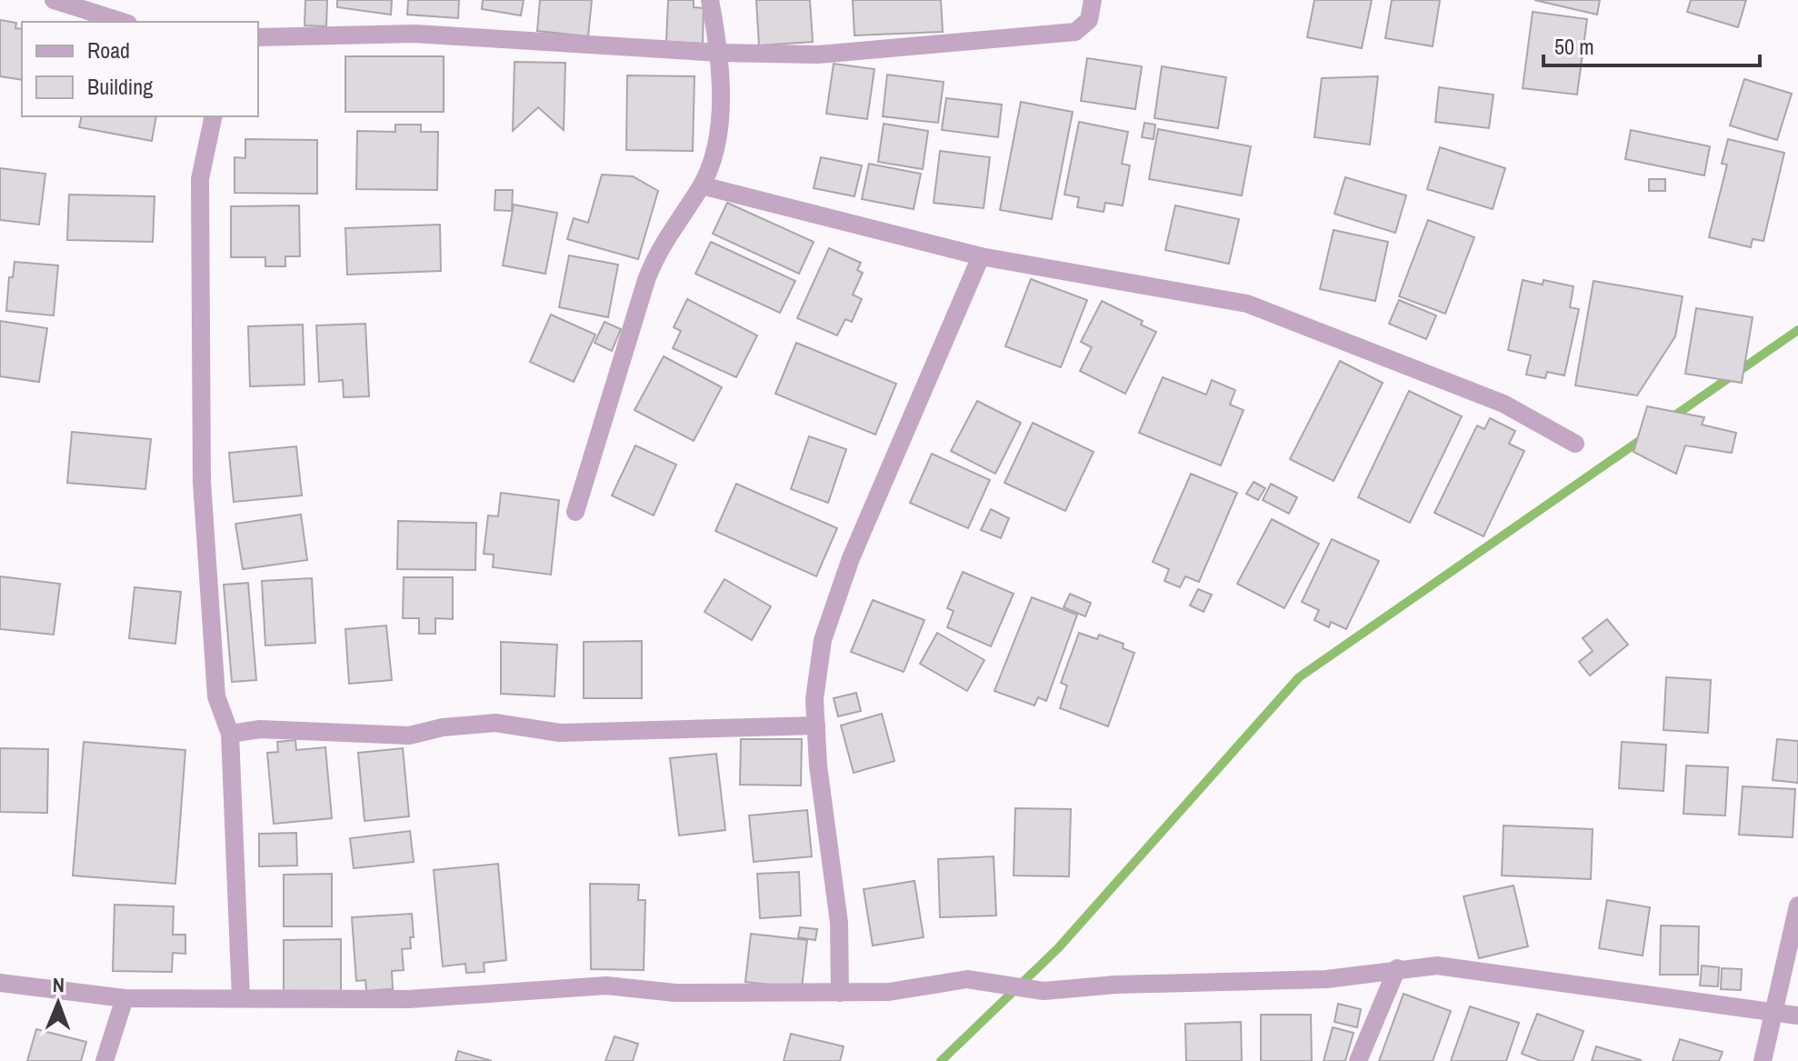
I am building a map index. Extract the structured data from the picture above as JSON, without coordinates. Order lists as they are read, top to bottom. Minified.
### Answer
{"legend":["Road","Building"],"scale_bar":"50 m","north":"top"}
